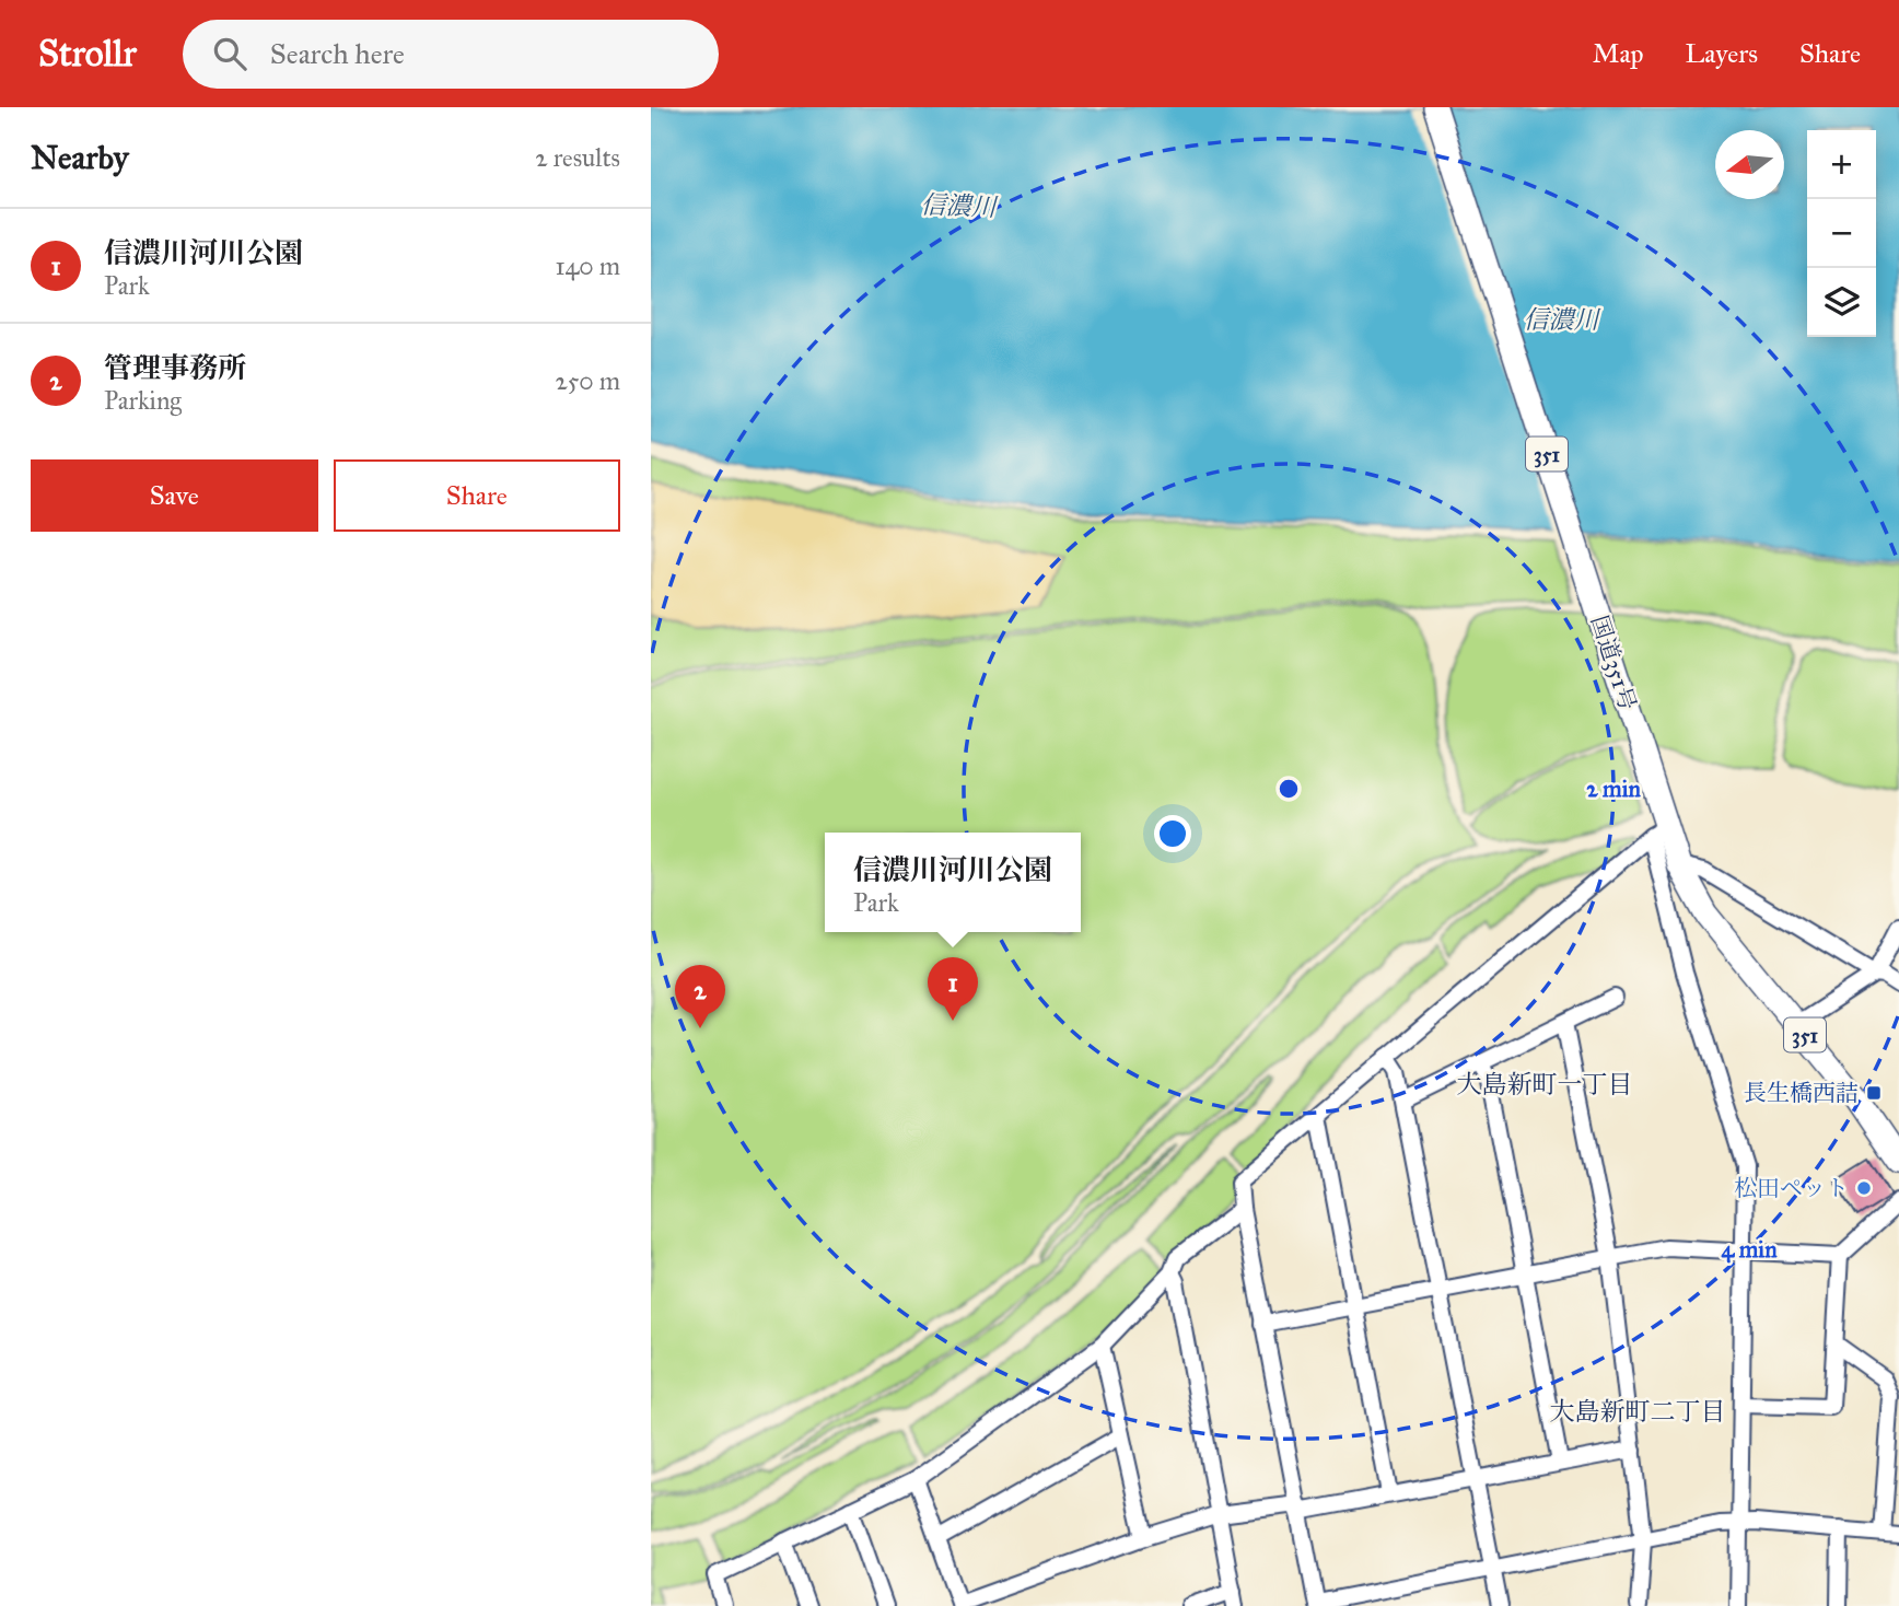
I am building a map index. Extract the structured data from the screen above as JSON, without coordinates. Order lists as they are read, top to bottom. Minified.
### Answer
{"streets":{"highway":["351","国道351号"]},"districts":["大島新町一丁目","大島新町二丁目"],"water":["信濃川"],"places":{"transit":["長生橋西詰"],"other":["松田ペット"]},"north":"left","page":{"header":"Strollr","search":"Search here","nav":["Map","Layers","Share"],"heading":["Nearby","2 results"],"map_buttons":["+","−"],"list":[{"mark":"1","name":"信濃川河川公園","note":"Park","value":"140 m"},{"mark":"2","name":"管理事務所","note":"Parking","value":"250 m"}],"buttons":["Save","Share"],"popup":["信濃川河川公園","Park"],"pins":["1","2"]},"rings":["2 min","4 min"]}
